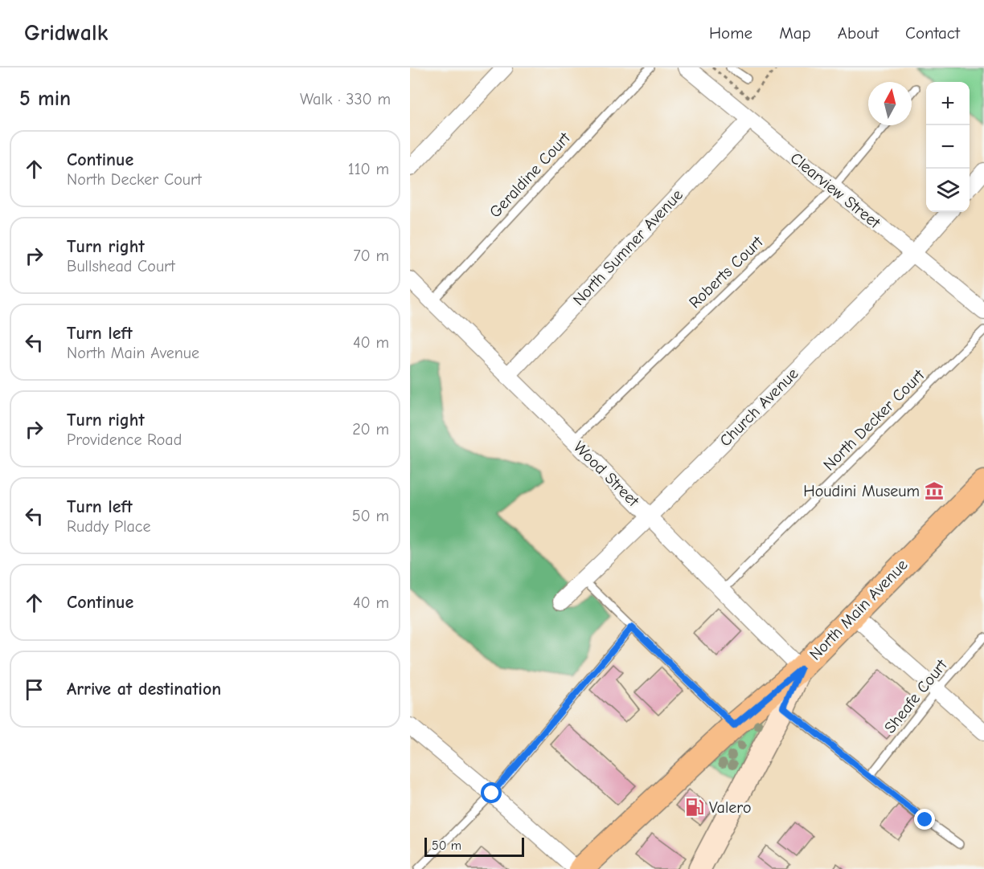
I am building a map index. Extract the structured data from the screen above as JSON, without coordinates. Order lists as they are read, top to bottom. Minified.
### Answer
{"streets":{"main road":["North Main Avenue"],"street":["Clearview Street","North Sumner Avenue","Church Avenue","Wood Street"],"lane":["Geraldine Court","Roberts Court","North Decker Court","Sheafe Court"]},"crossings":[["Geraldine Court","Wood Street"],["Clearview Street","North Sumner Avenue"],["Clearview Street","Roberts Court"],["Clearview Street","Church Avenue"],["North Sumner Avenue","Wood Street"],["Roberts Court","Wood Street"],["Church Avenue","Wood Street"],["North Decker Court","Wood Street"],["Wood Street","North Main Avenue"]],"places":{"museum":["Houdini Museum"],"fuel station":["Valero"]},"scale_bar":"50 m","north":"top","page":{"header":"Gridwalk","nav":["Home","Map","About","Contact"],"heading":["5 min","Walk · 330 m"],"map_buttons":["+","−"],"list":[["Continue","North Decker Court","110 m"],["Turn right","Bullshead Court","70 m"],["Turn left","North Main Avenue","40 m"],["Turn right","Providence Road","20 m"],["Turn left","Ruddy Place","50 m"],["Continue","40 m"],"Arrive at destination"],"scale":"50 m"}}
